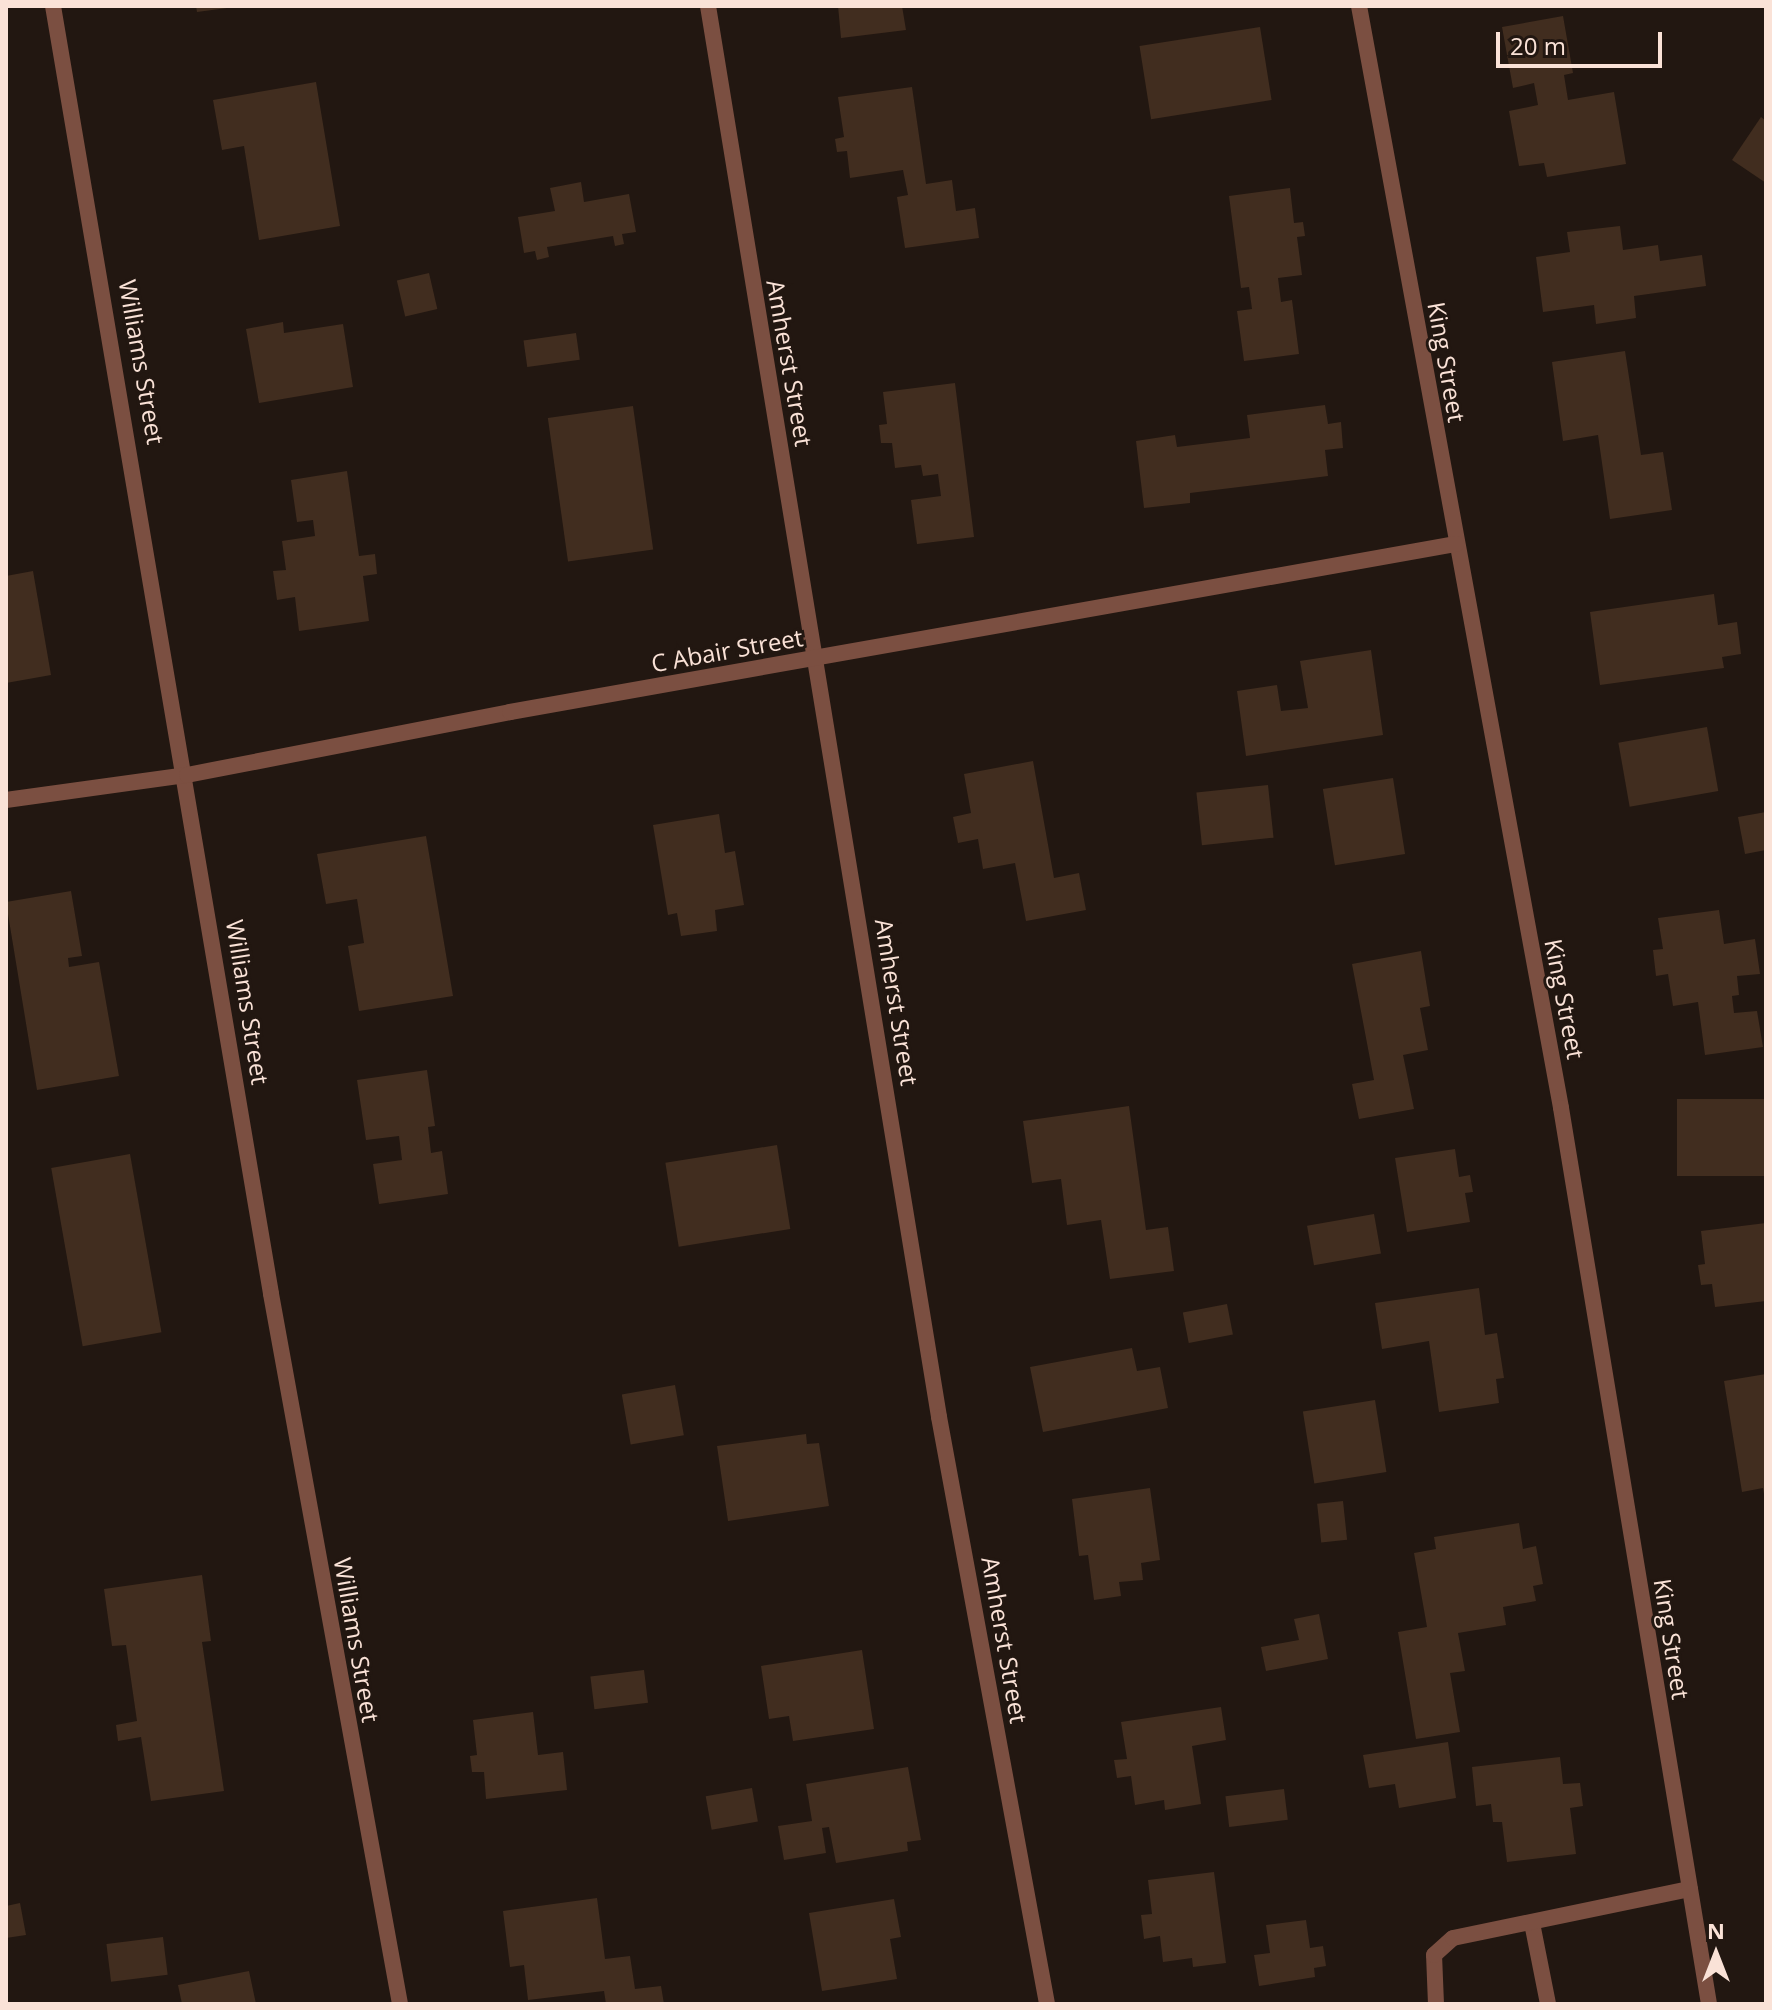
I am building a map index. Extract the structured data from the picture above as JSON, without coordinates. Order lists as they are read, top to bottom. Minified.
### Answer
{"streets":{"street":["Williams Street","King Street","Amherst Street","C Abair Street"]},"crossings":[["Williams Street","C Abair Street"],["King Street","C Abair Street"],["Amherst Street","C Abair Street"]],"scale_bar":"20 m","north":"top"}
